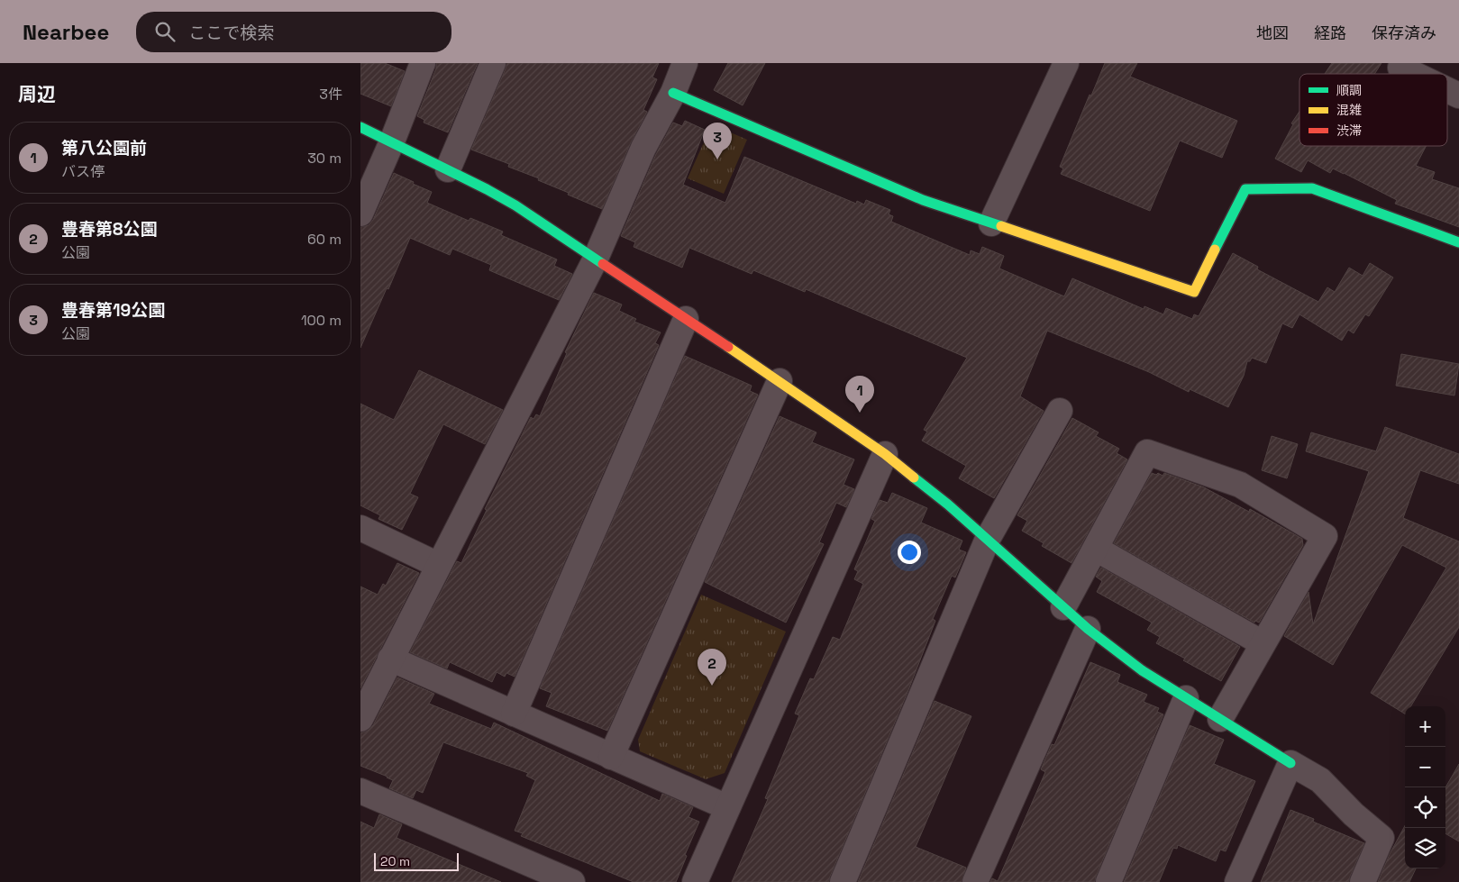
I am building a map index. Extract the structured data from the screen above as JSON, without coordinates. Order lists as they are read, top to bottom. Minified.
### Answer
{"legend":["順調","混雑","渋滞"],"scale_bar":"20 m","page":{"header":"Nearbee","search":"ここで検索","nav":["地図","経路","保存済み"],"heading":["周辺","3件"],"list":[{"mark":"1","name":"第八公園前","note":"バス停","value":"30 m"},{"mark":"2","name":"豊春第8公園","note":"公園","value":"60 m"},{"mark":"3","name":"豊春第19公園","note":"公園","value":"100 m"}],"pins":["3","1","2"],"map_buttons":["+","−"],"scale":"20 m"}}
